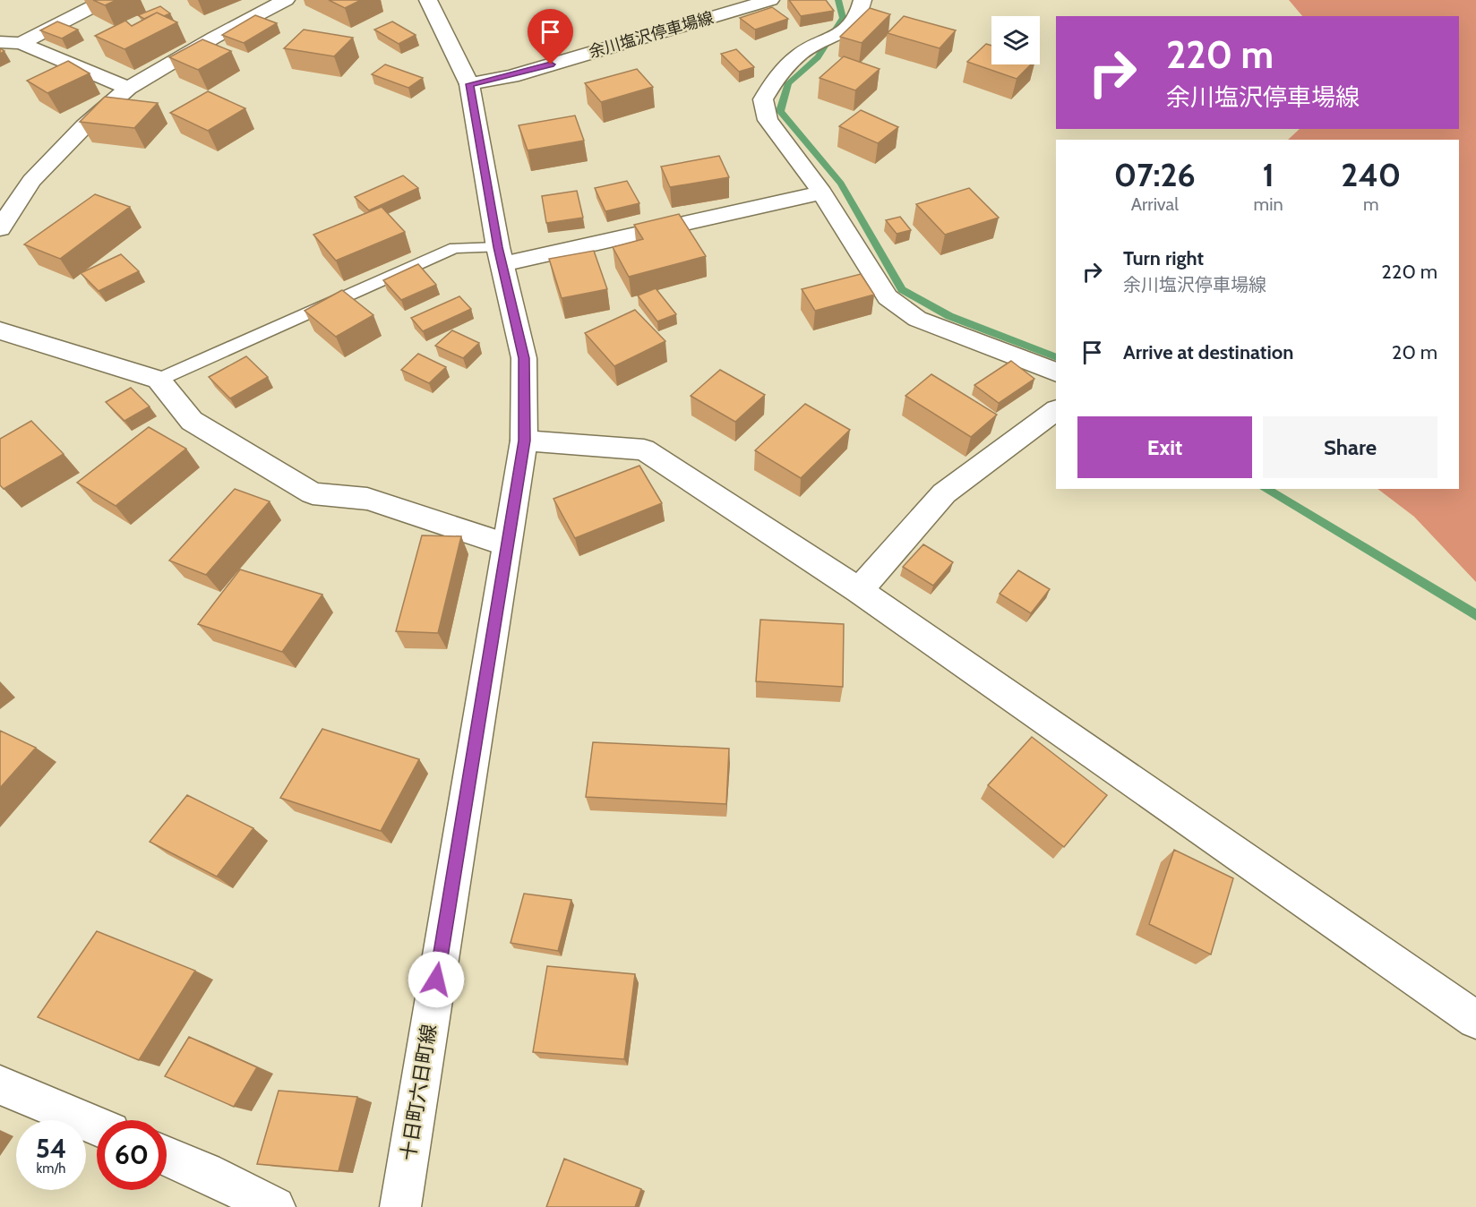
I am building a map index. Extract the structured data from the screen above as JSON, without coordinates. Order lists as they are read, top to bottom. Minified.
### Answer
{"streets":{"street":["余川塩沢停車場線","十日町六日町線"]},"crossings":[["余川塩沢停車場線","十日町六日町線"]],"page":{"turn":["220 m","余川塩沢停車場線"],"eta":["07:26","Arrival","1","min","240","m"],"list":[{"name":"Turn right","note":"余川塩沢停車場線","value":"220 m"},{"name":"Arrive at destination","value":"20 m"}],"buttons":["Exit","Share"],"speed":"54 km/h","limit":"60"}}
